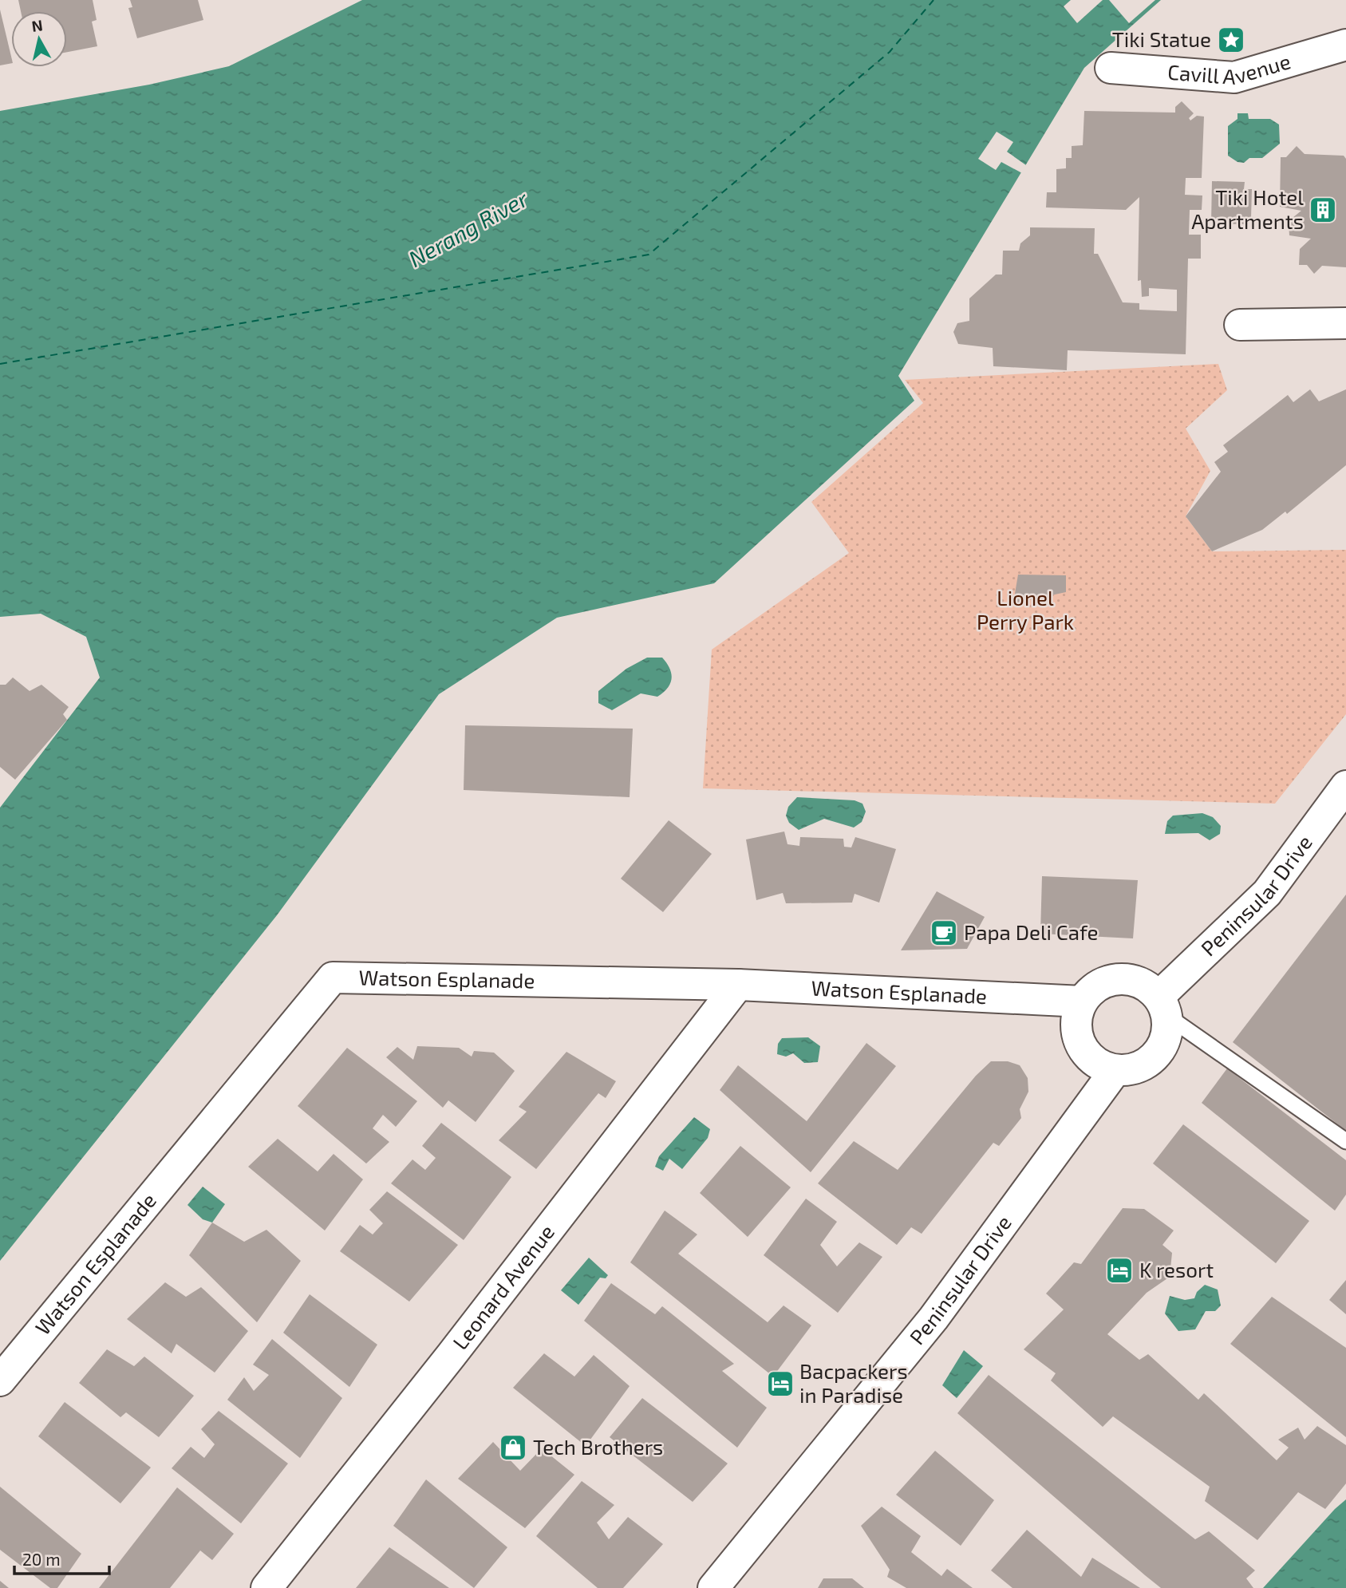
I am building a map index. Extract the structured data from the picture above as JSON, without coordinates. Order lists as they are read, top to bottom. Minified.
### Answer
{"streets":{"street":["Cavill Avenue","Peninsular Drive","Watson Esplanade","Leonard Avenue"]},"crossings":[["Peninsular Drive","Watson Esplanade"],["Watson Esplanade","Leonard Avenue"]],"water":["Nerang River"],"parks":["Lionel Perry Park"],"places":{"place":["Tiki Statue"],"building":["Tiki Hotel Apartments"],"cafe":["Papa Deli Cafe"],"hotel":["K resort","Bacpackers in Paradise"],"shop":["Tech Brothers"]},"scale_bar":"20 m","north":"top"}
